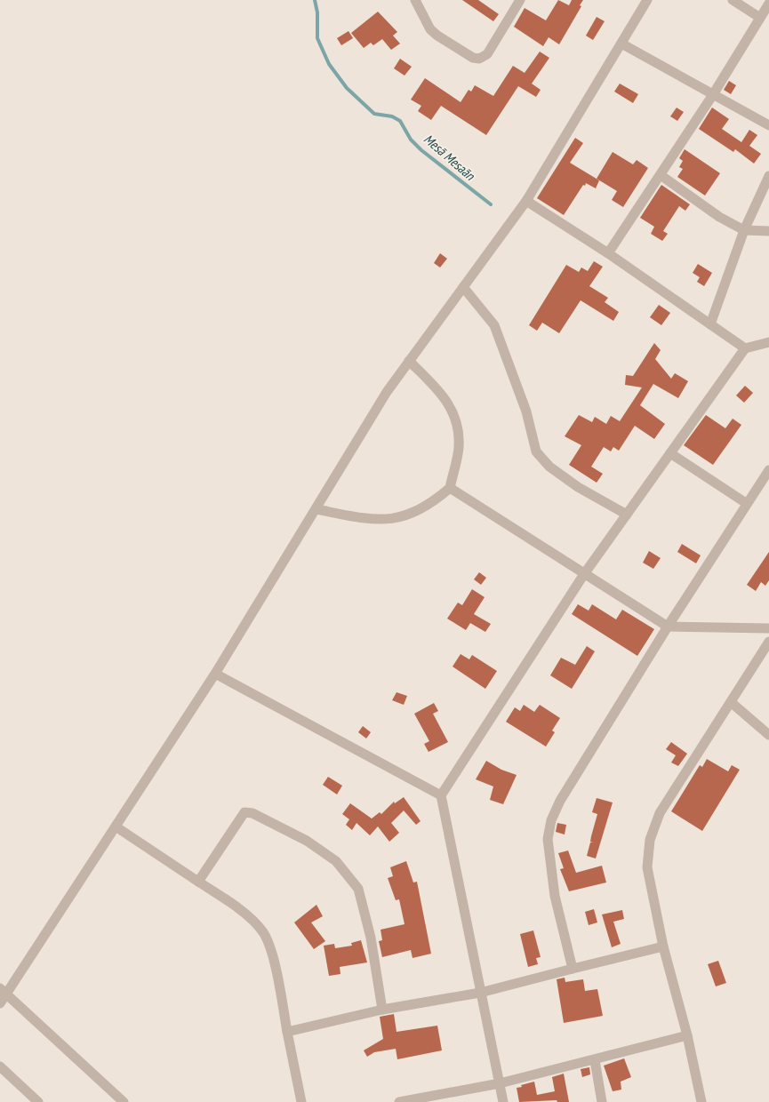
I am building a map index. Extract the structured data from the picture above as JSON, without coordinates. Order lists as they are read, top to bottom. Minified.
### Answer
{"water":["Mesā Mesaān"]}
